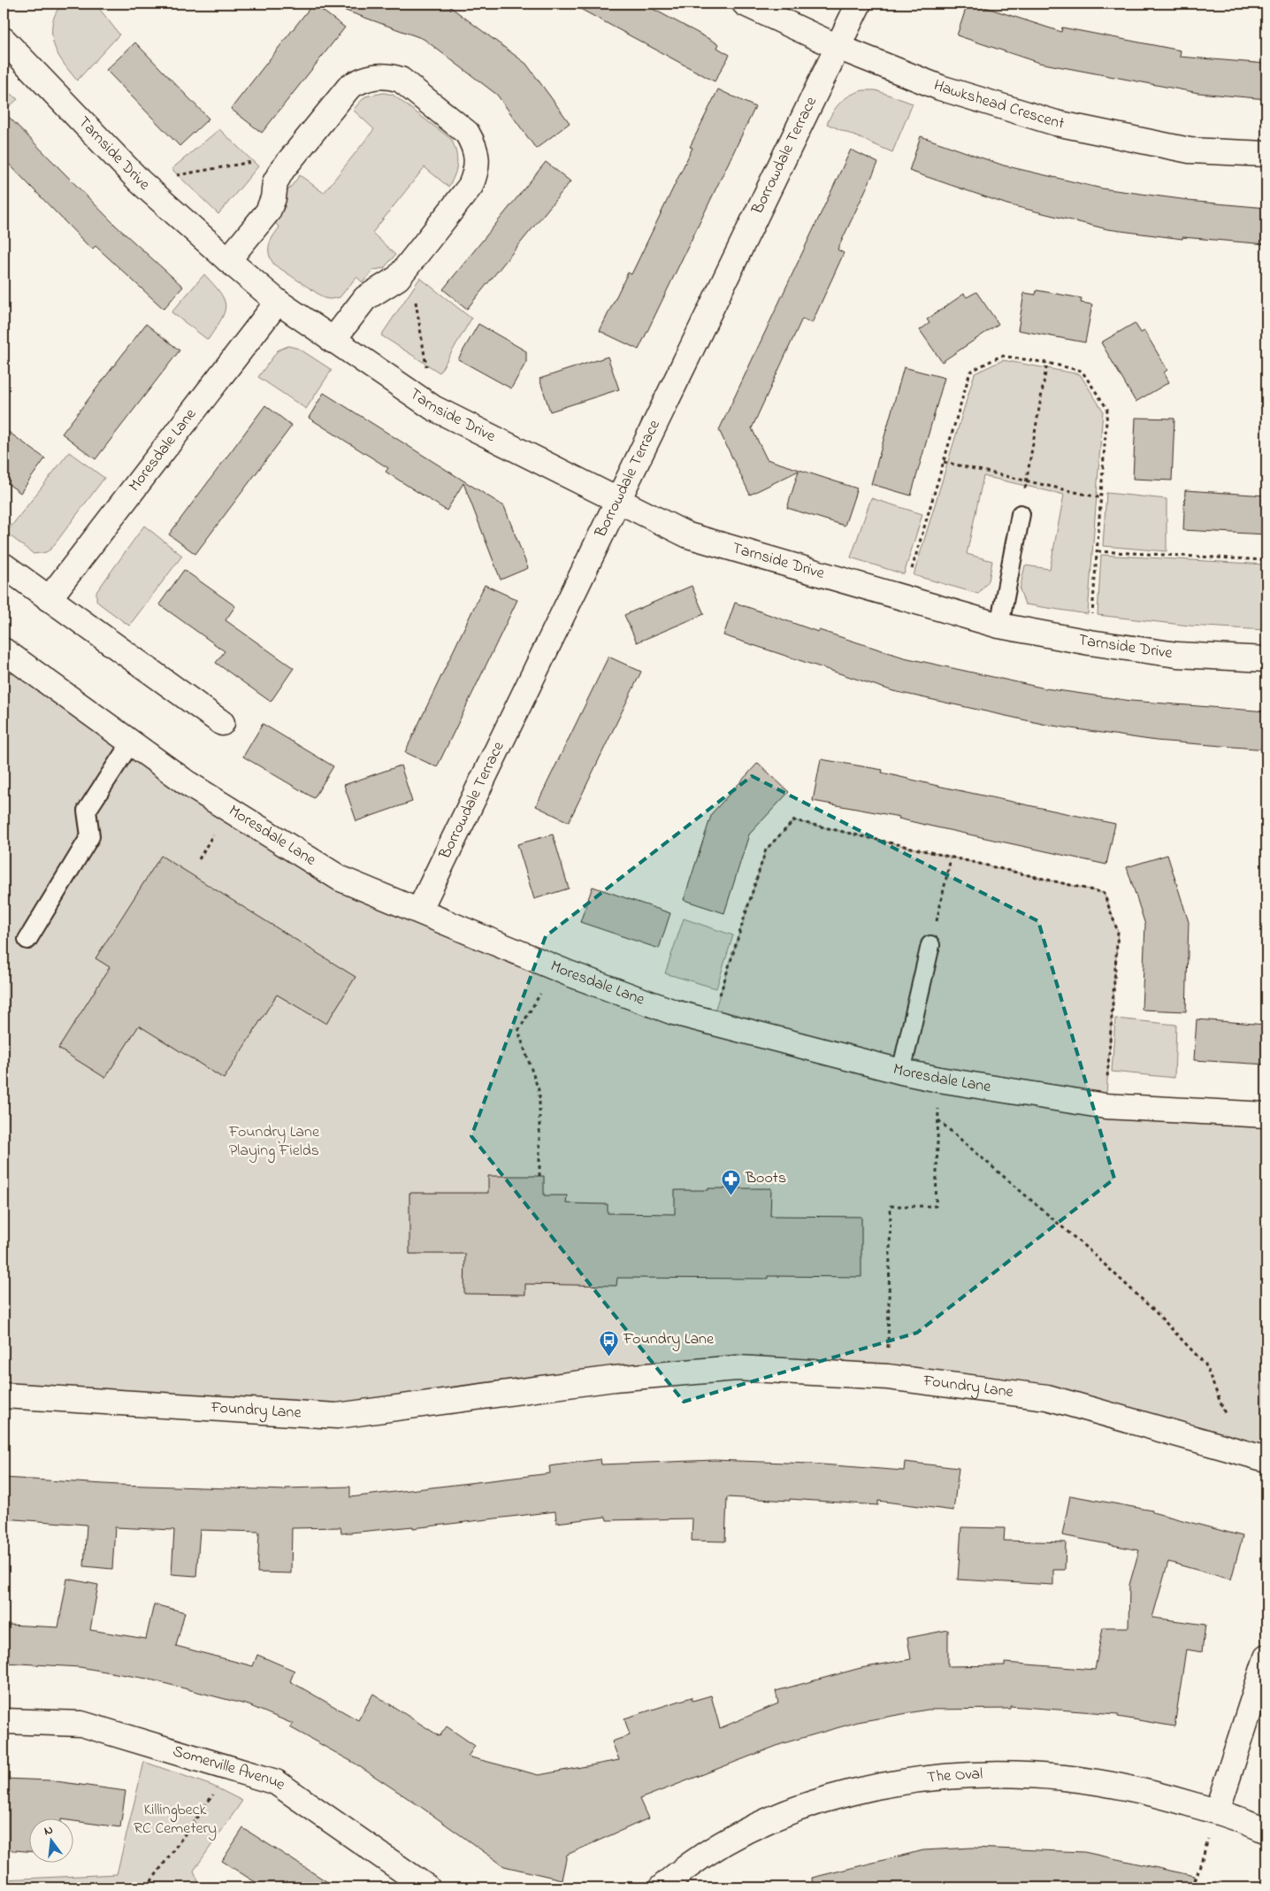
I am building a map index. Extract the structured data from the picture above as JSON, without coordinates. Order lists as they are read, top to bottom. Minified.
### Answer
{"streets":{"street":["Hawkshead Crescent","Tarnside Drive","Borrowdale Terrace","Moresdale Lane","Foundry Lane","Somerville Avenue","The Oval"]},"crossings":[["Hawkshead Crescent","Borrowdale Terrace"],["Tarnside Drive","Borrowdale Terrace"],["Tarnside Drive","Moresdale Lane"],["Borrowdale Terrace","Moresdale Lane"]],"parks":["Foundry Lane Playing Fields","Killingbeck RC Cemetery"],"places":{"pharmacy":["Boots"],"bus stop":["Foundry Lane"]},"north":"top"}
